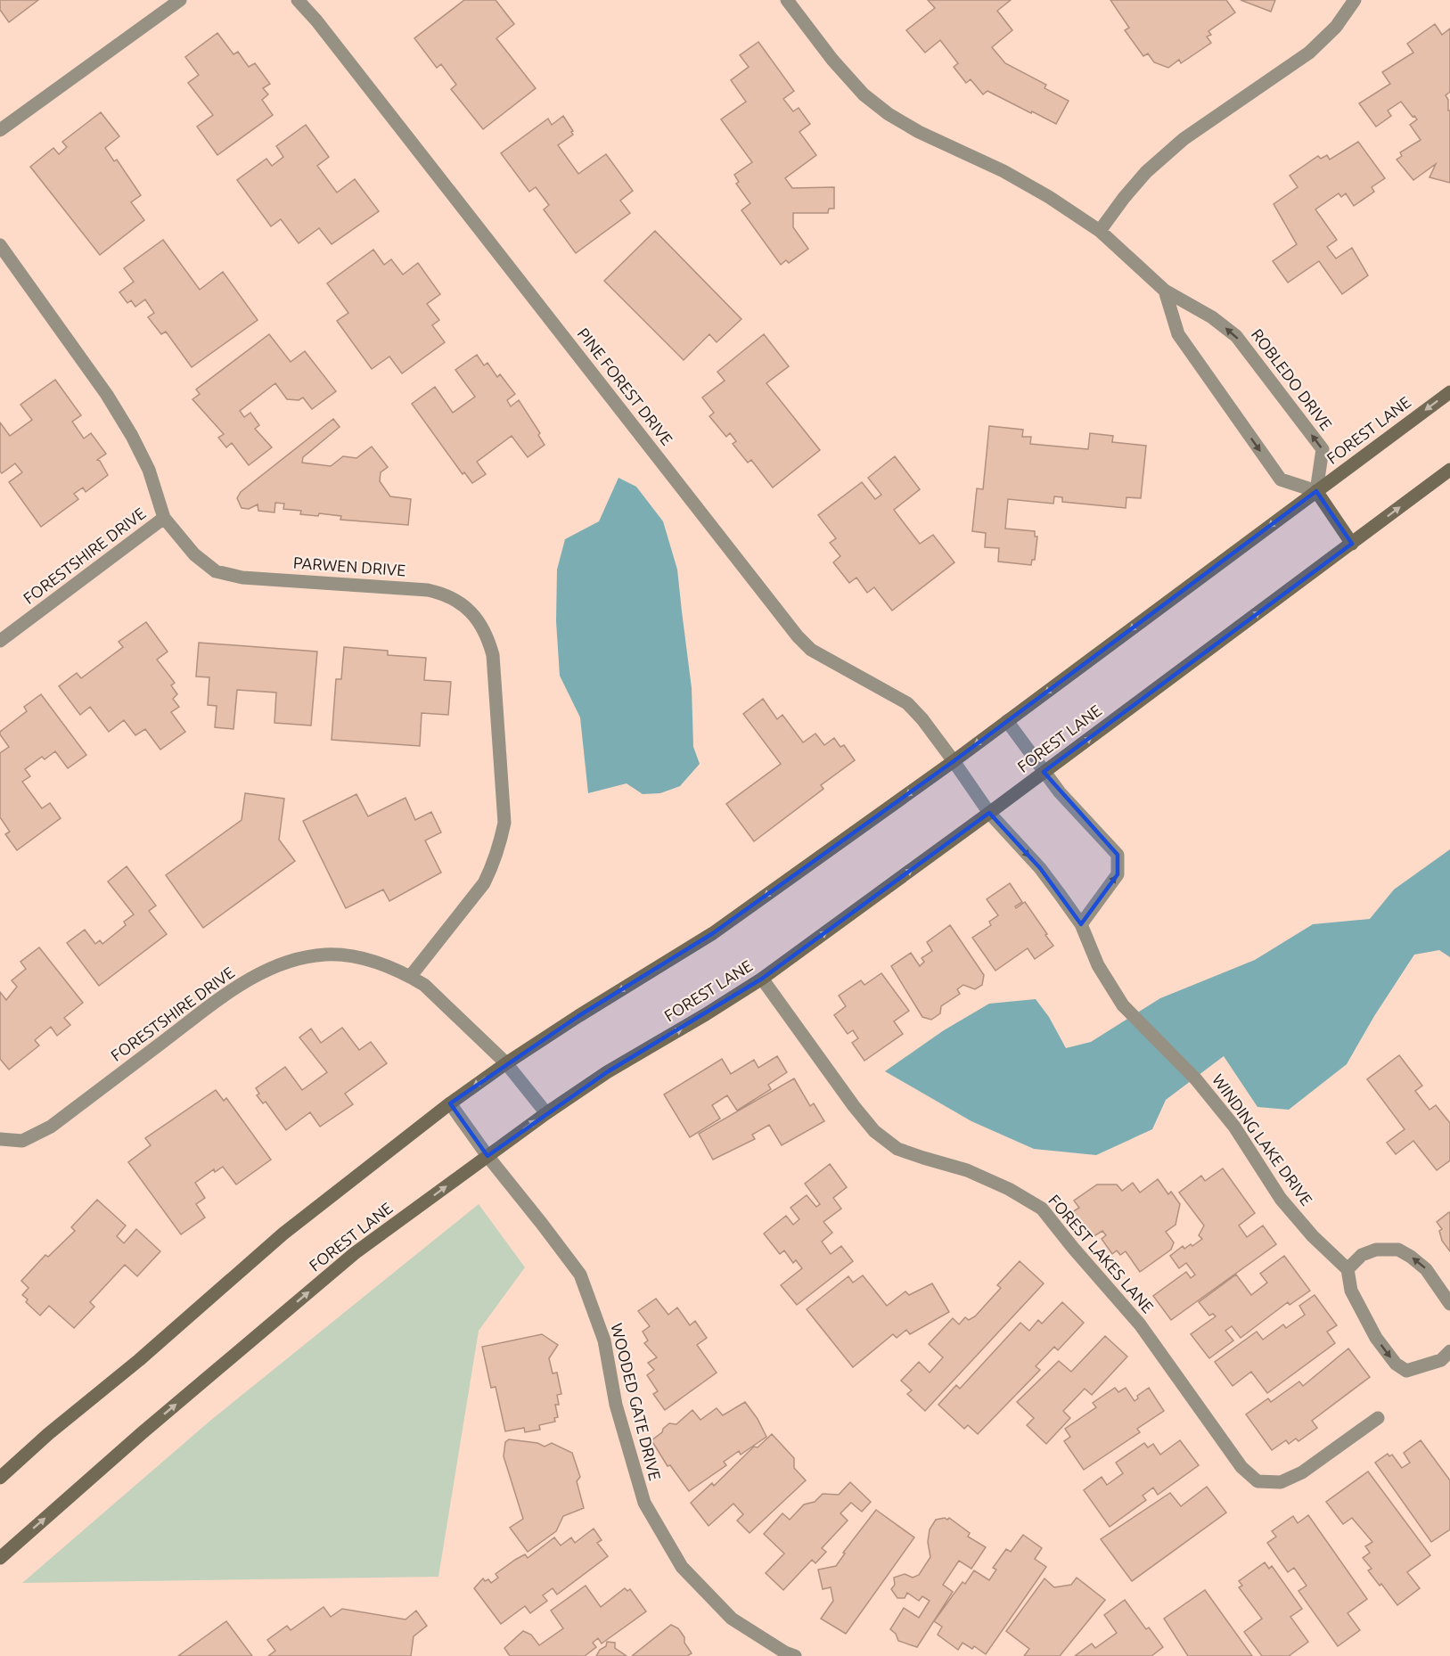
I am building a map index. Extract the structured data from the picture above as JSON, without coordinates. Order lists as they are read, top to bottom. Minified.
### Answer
{"streets":{"main road":["FOREST LANE"],"street":["ROBLEDO DRIVE","PINE FOREST DRIVE","FORESTSHIRE DRIVE","PARWEN DRIVE","WINDING LAKE DRIVE","FOREST LAKES LANE","WOODED GATE DRIVE"]},"crossings":[["ROBLEDO DRIVE","FOREST LANE"],["PINE FOREST DRIVE","FOREST LANE"],["PINE FOREST DRIVE","WINDING LAKE DRIVE"],["FOREST LANE","FORESTSHIRE DRIVE"],["FOREST LANE","WINDING LAKE DRIVE"],["FOREST LANE","FOREST LAKES LANE"],["FOREST LANE","WOODED GATE DRIVE"],["FORESTSHIRE DRIVE","PARWEN DRIVE"]]}
